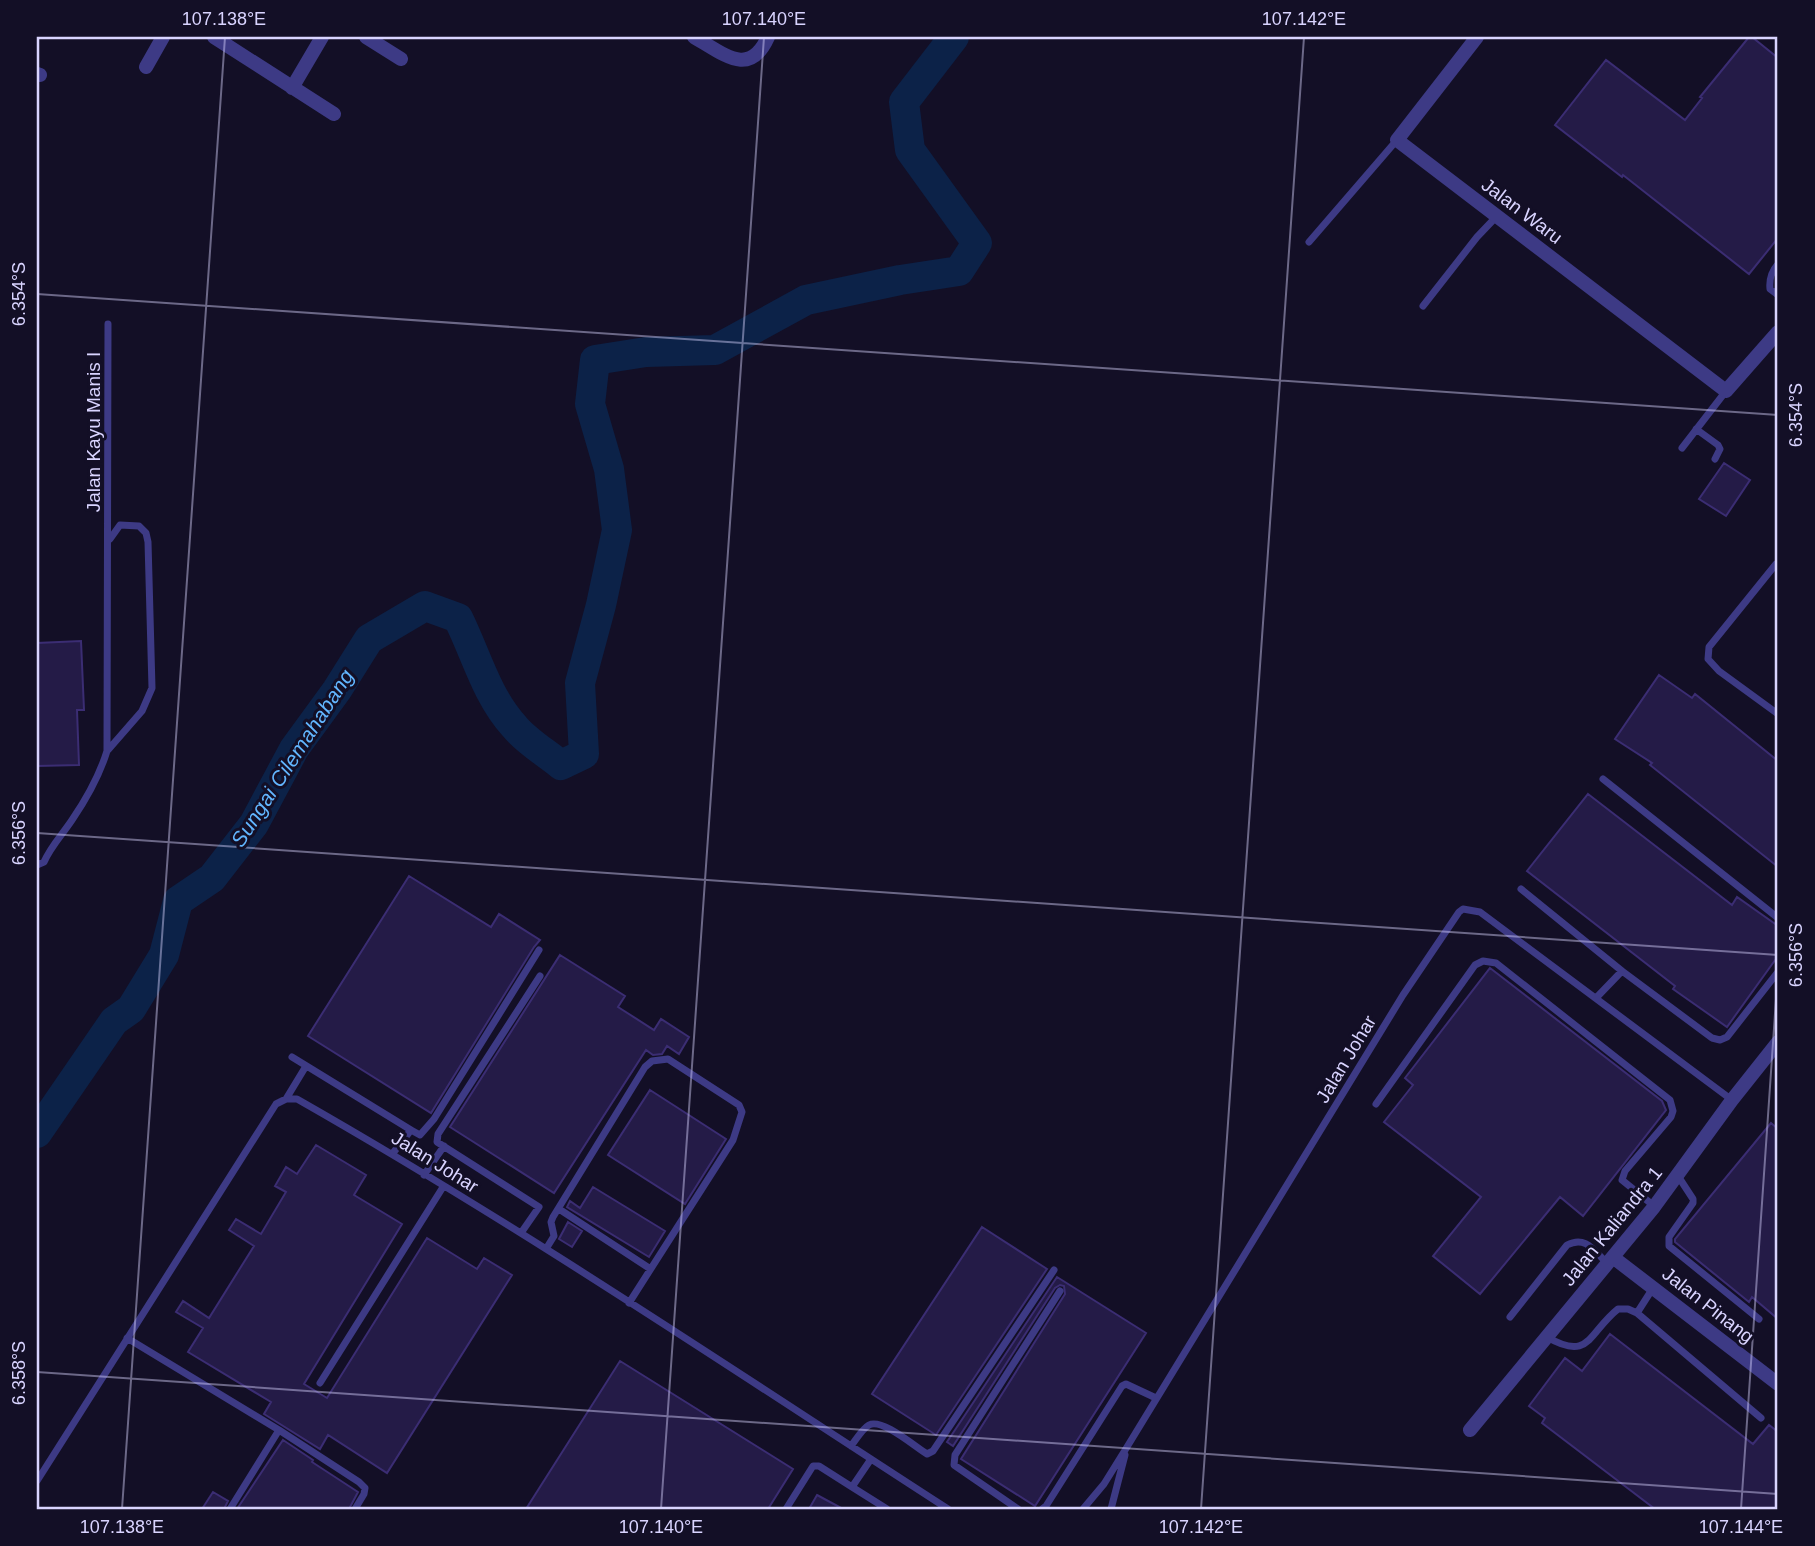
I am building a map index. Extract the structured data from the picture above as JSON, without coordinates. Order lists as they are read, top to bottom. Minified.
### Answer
{"streets":{"street":["Jalan Waru","Jalan Kaliandra 1","Jalan Pinang"],"lane":["Jalan Kayu Manis I","Jalan Johar"]},"crossings":[["Jalan Johar","Jalan Kaliandra 1"],["Jalan Kaliandra 1","Jalan Pinang"]],"water":["Sungai Cilemahabang"],"coordinates":["107.138°E","107.140°E","107.142°E","6.354°S","6.356°S","6.358°S","107.144°E"]}
